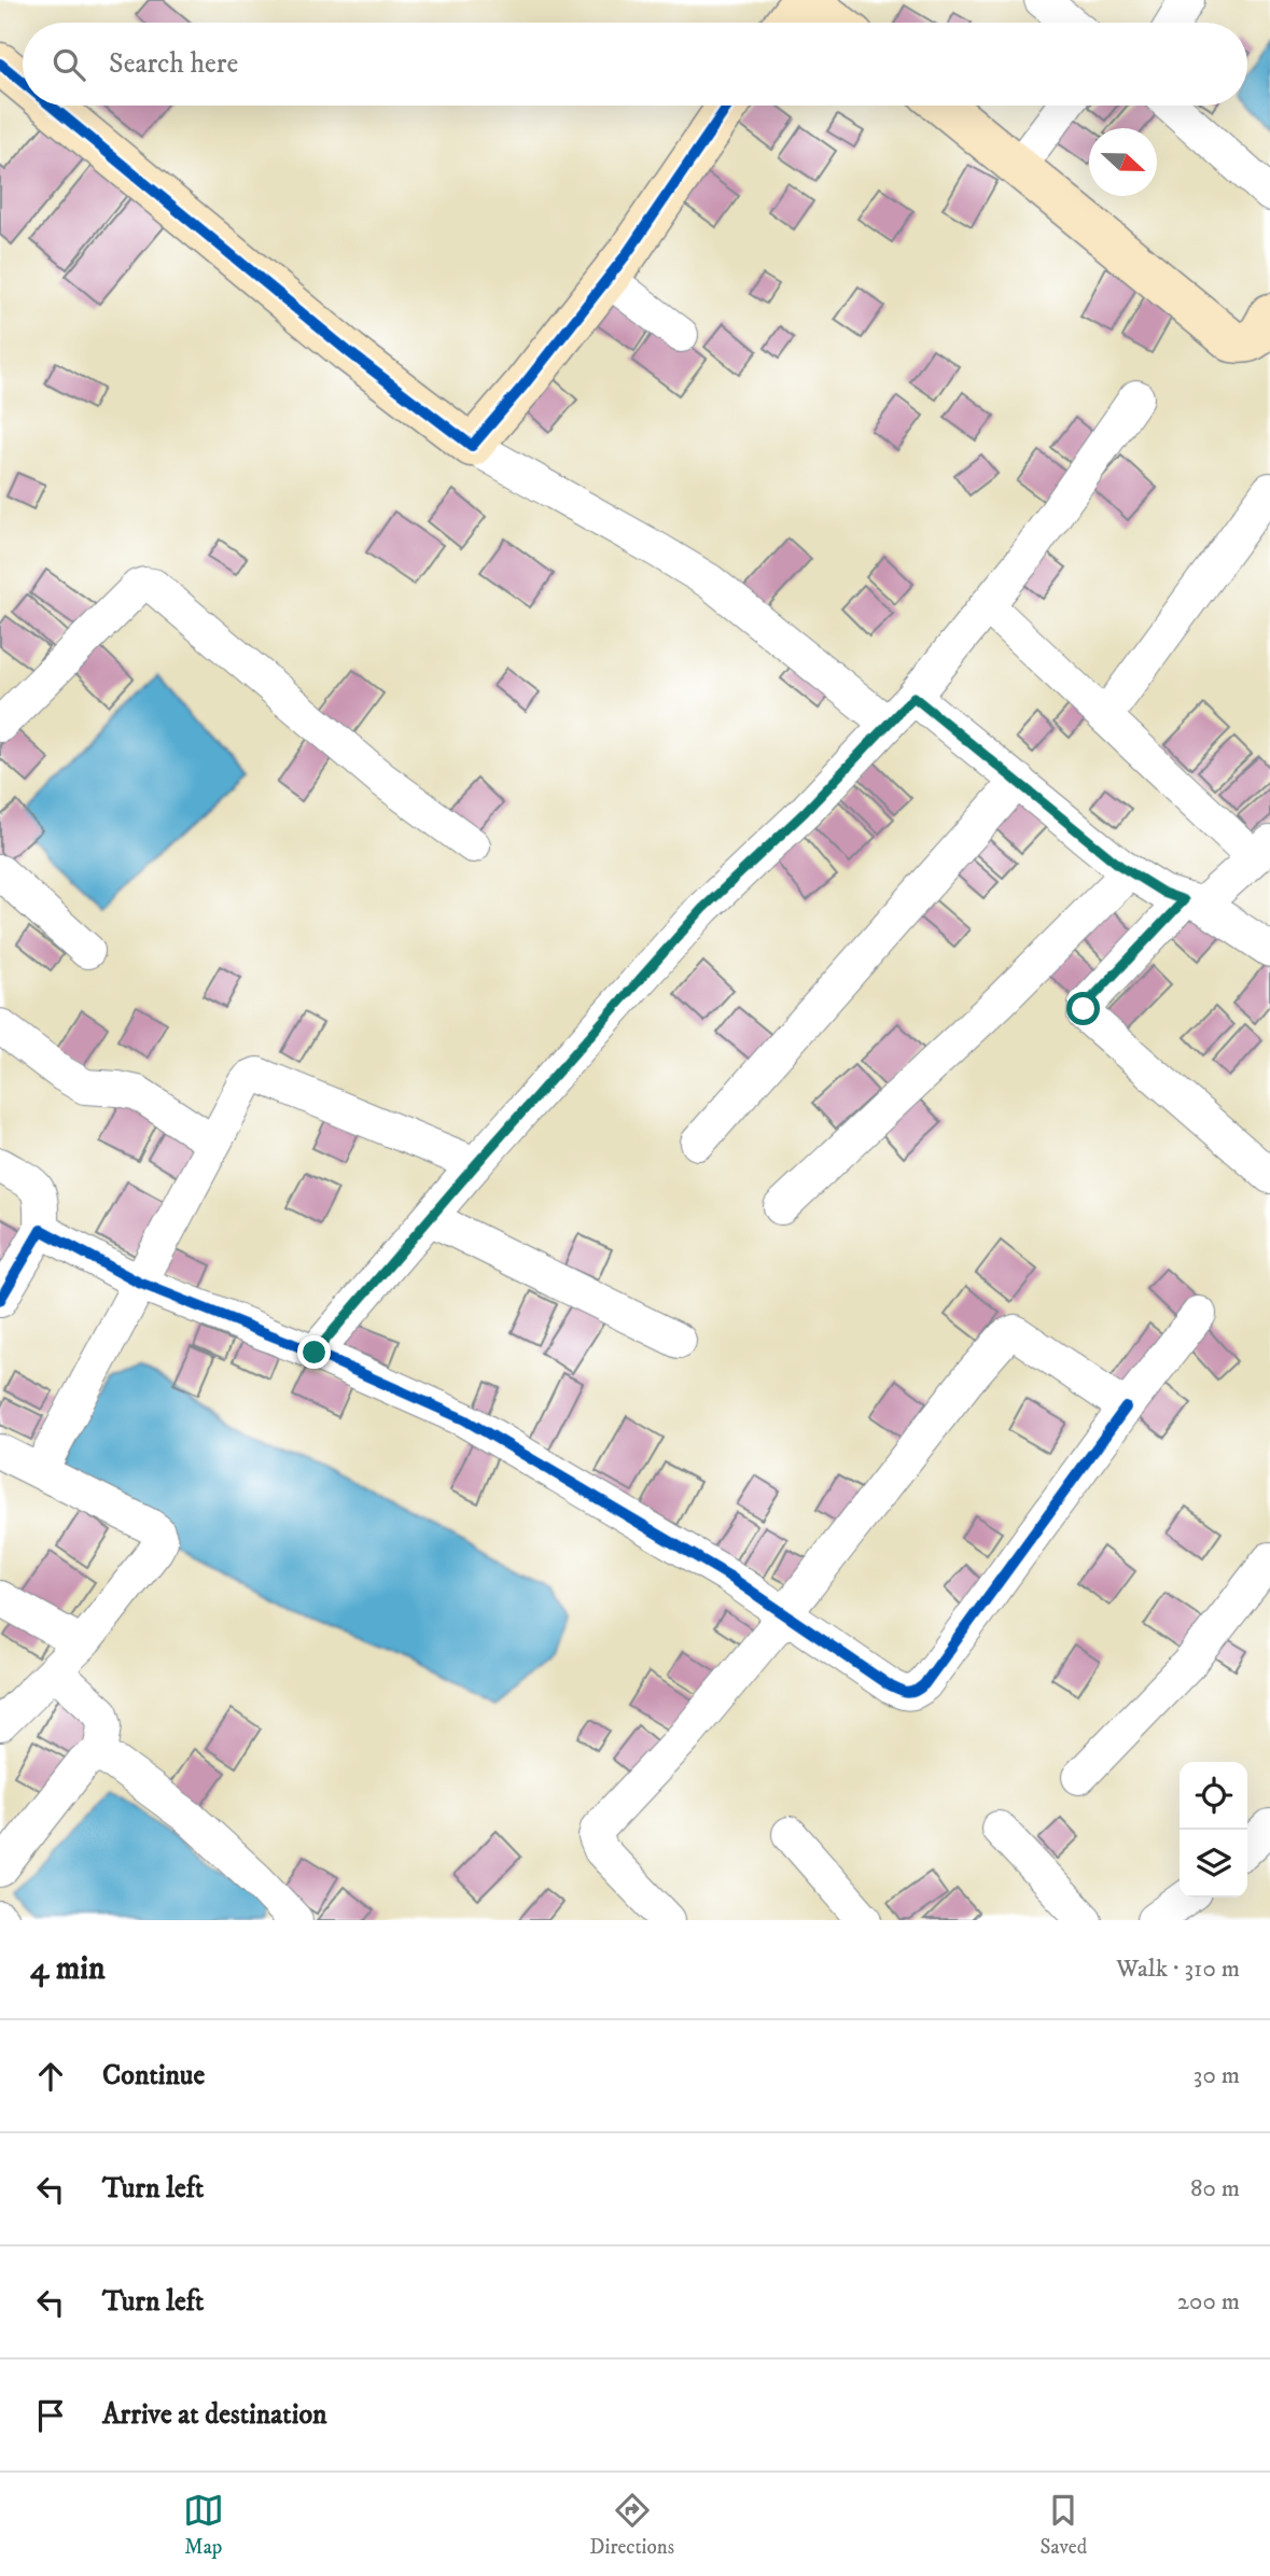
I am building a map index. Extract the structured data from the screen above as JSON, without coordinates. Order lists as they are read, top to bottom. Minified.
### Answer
{"north":"right","page":{"search":"Search here","heading":["4 min","Walk · 310 m"],"list":[["Continue","30 m"],["Turn left","80 m"],["Turn left","200 m"],"Arrive at destination"],"nav":["Map","Directions","Saved"]}}
